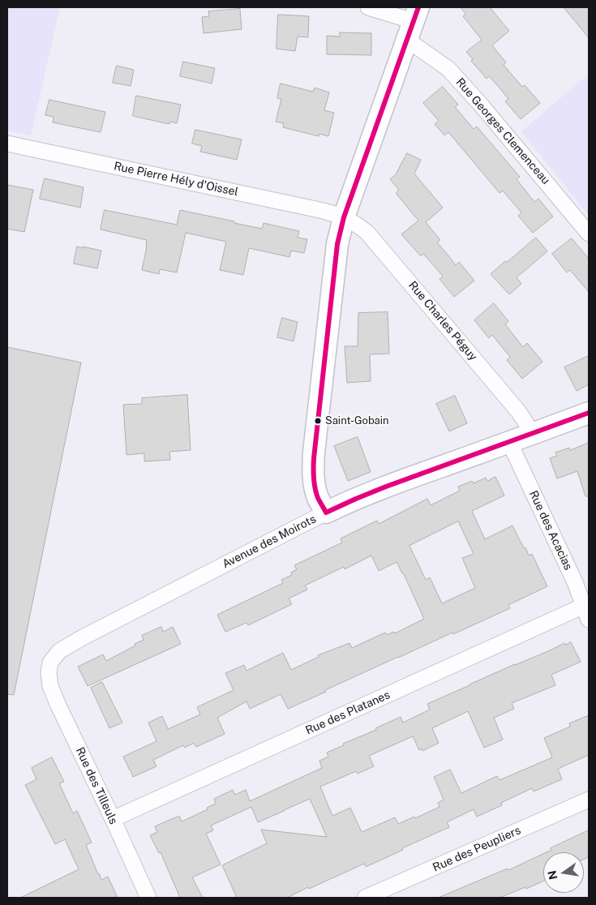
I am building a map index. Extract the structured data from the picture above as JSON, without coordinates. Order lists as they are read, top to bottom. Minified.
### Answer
{"streets":{"street":["Rue Georges Clemenceau","Rue Pierre Hély d'Oissel","Rue Charles Péguy","Rue des Acacias","Avenue des Moirots","Rue des Platanes","Rue des Tilleuls","Rue des Peupliers"]},"crossings":[["Rue Pierre Hély d'Oissel","Rue Charles Péguy"],["Rue Charles Péguy","Avenue des Moirots"],["Rue des Acacias","Avenue des Moirots"],["Rue des Acacias","Rue des Platanes"],["Avenue des Moirots","Rue des Tilleuls"],["Rue des Platanes","Rue des Tilleuls"]],"places":["Saint-Gobain"],"north":"left"}
